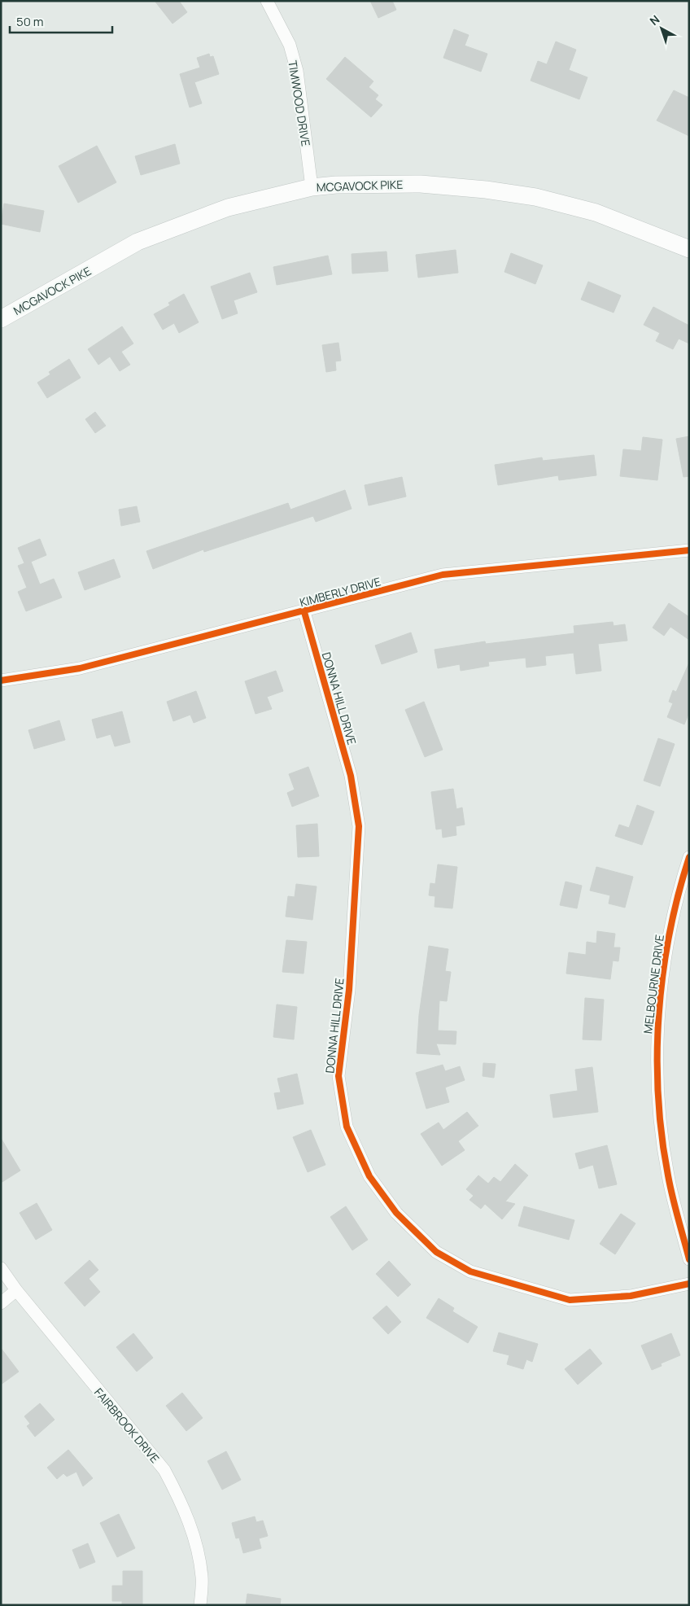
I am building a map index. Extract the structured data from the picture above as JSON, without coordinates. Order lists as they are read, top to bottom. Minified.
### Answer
{"streets":{"main road":["MCGAVOCK PIKE"],"street":["TIMWOOD DRIVE","KIMBERLY DRIVE","DONNA HILL DRIVE","MELBOURNE DRIVE","FAIRBROOK DRIVE"]},"crossings":[["TIMWOOD DRIVE","MCGAVOCK PIKE"],["KIMBERLY DRIVE","DONNA HILL DRIVE"]],"scale_bar":"50 m","north":"top left"}
